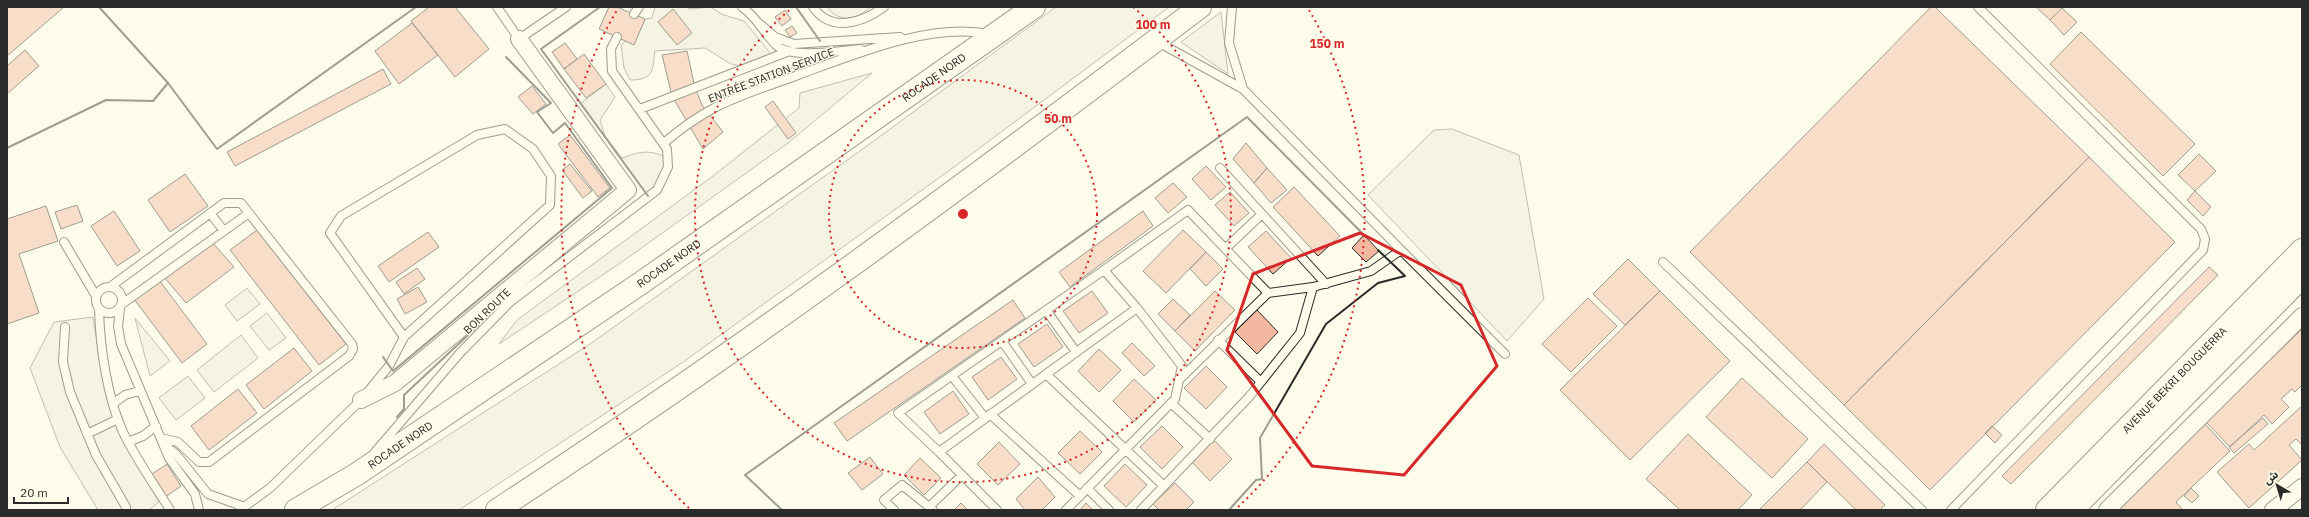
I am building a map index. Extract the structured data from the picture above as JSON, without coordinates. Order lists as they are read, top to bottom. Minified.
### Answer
{"streets":{"highway":["ROCADE NORD","AVENUE BEKRI BOUGUERRA"],"lane":["ENTRÉE STATION SERVICE","BON ROUTE"]},"crossings":[["ENTRÉE STATION SERVICE","ROCADE NORD"],["ENTRÉE STATION SERVICE","BON ROUTE"],["ROCADE NORD","BON ROUTE"]],"scale_bar":"20 m","north":"top left","rings":["100 m","150 m","50 m"]}
